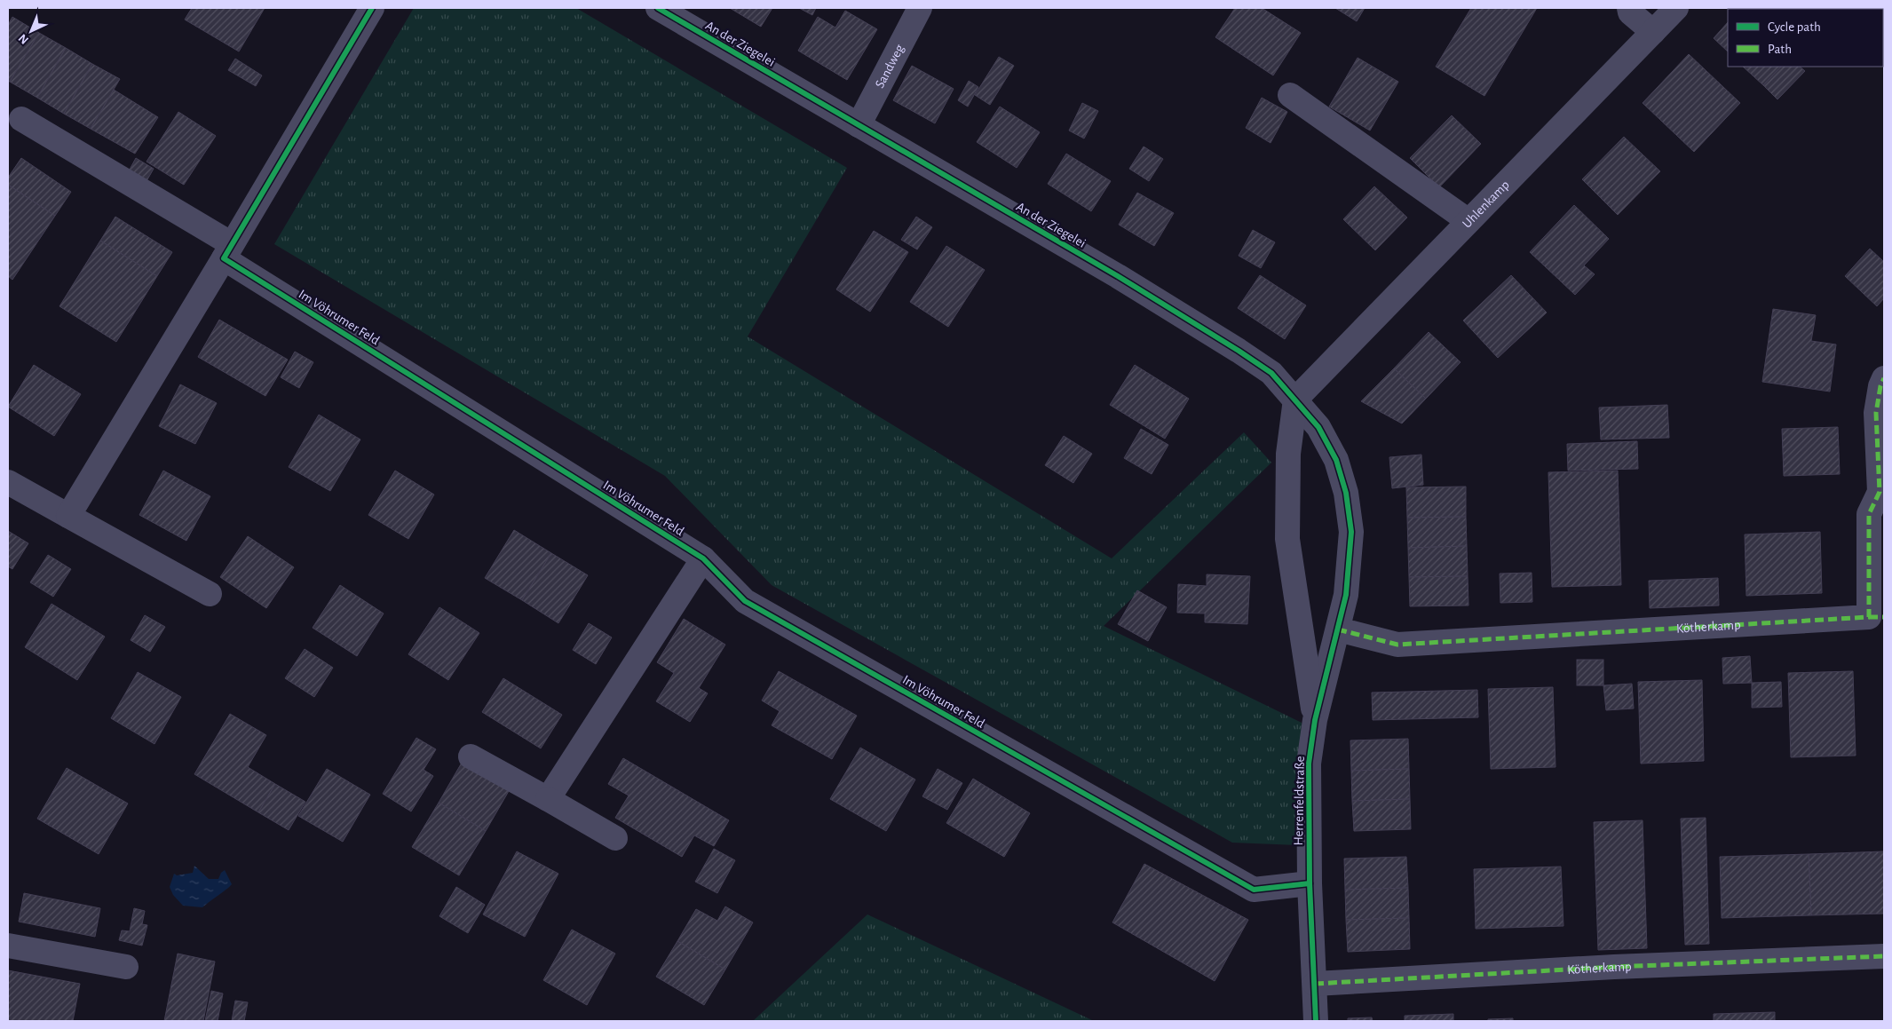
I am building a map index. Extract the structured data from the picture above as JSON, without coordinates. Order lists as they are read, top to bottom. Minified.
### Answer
{"streets":{"street":["An der Ziegelei","Sandweg","Uhlenkamp","Im Vöhrumer Feld","Kötherkamp","Herrenfeldstraße"]},"crossings":[["An der Ziegelei","Sandweg"],["An der Ziegelei","Uhlenkamp"],["An der Ziegelei","Herrenfeldstraße"],["Im Vöhrumer Feld","Herrenfeldstraße"],["Kötherkamp","Herrenfeldstraße"]],"legend":["Cycle path","Path"],"north":"bottom left"}
